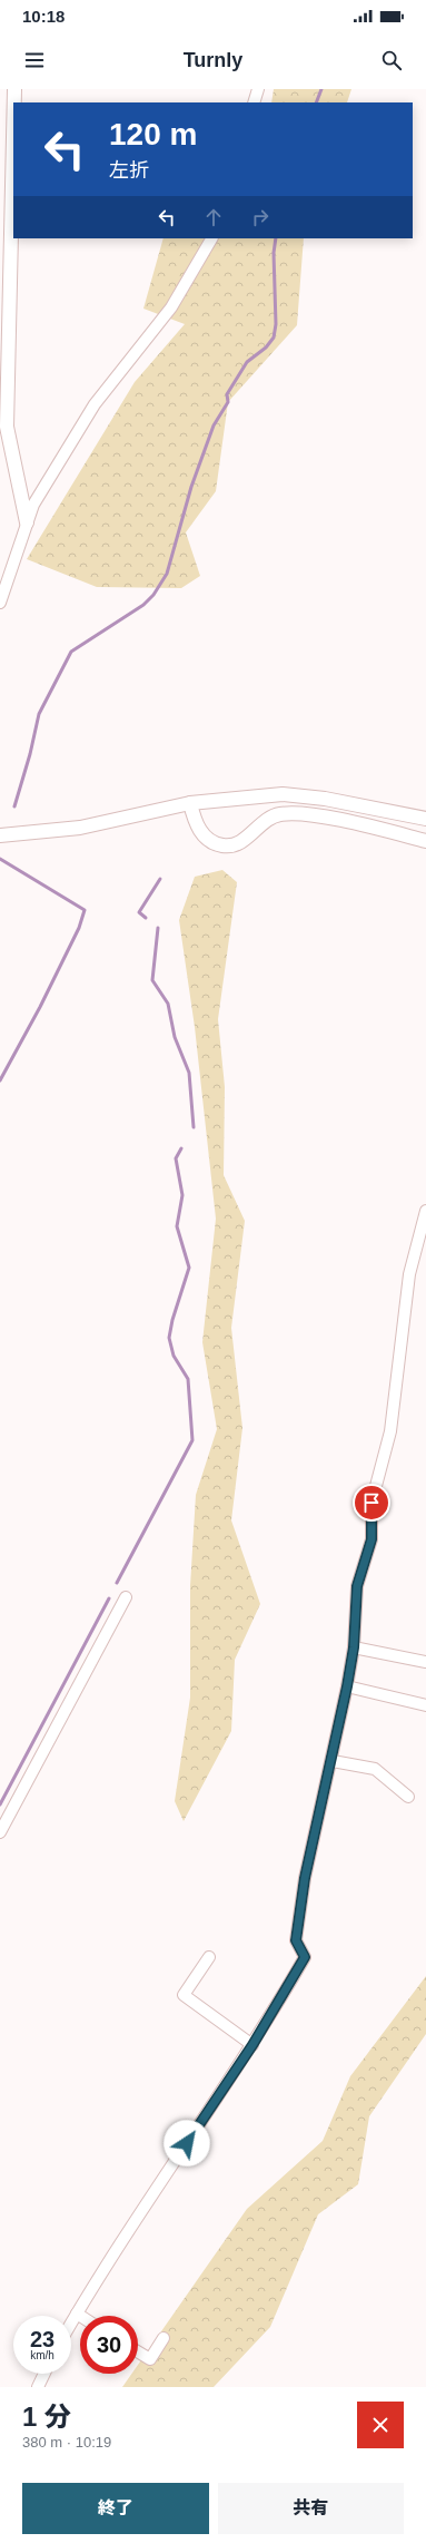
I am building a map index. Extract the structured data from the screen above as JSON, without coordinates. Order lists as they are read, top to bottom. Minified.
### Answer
{"page":{"status":"10:18","header":"Turnly","turn":["120 m","左折"],"speed":"23 km/h","limit":"30","heading":["1 分","380 m · 10:19"],"buttons":["終了","共有"]}}
